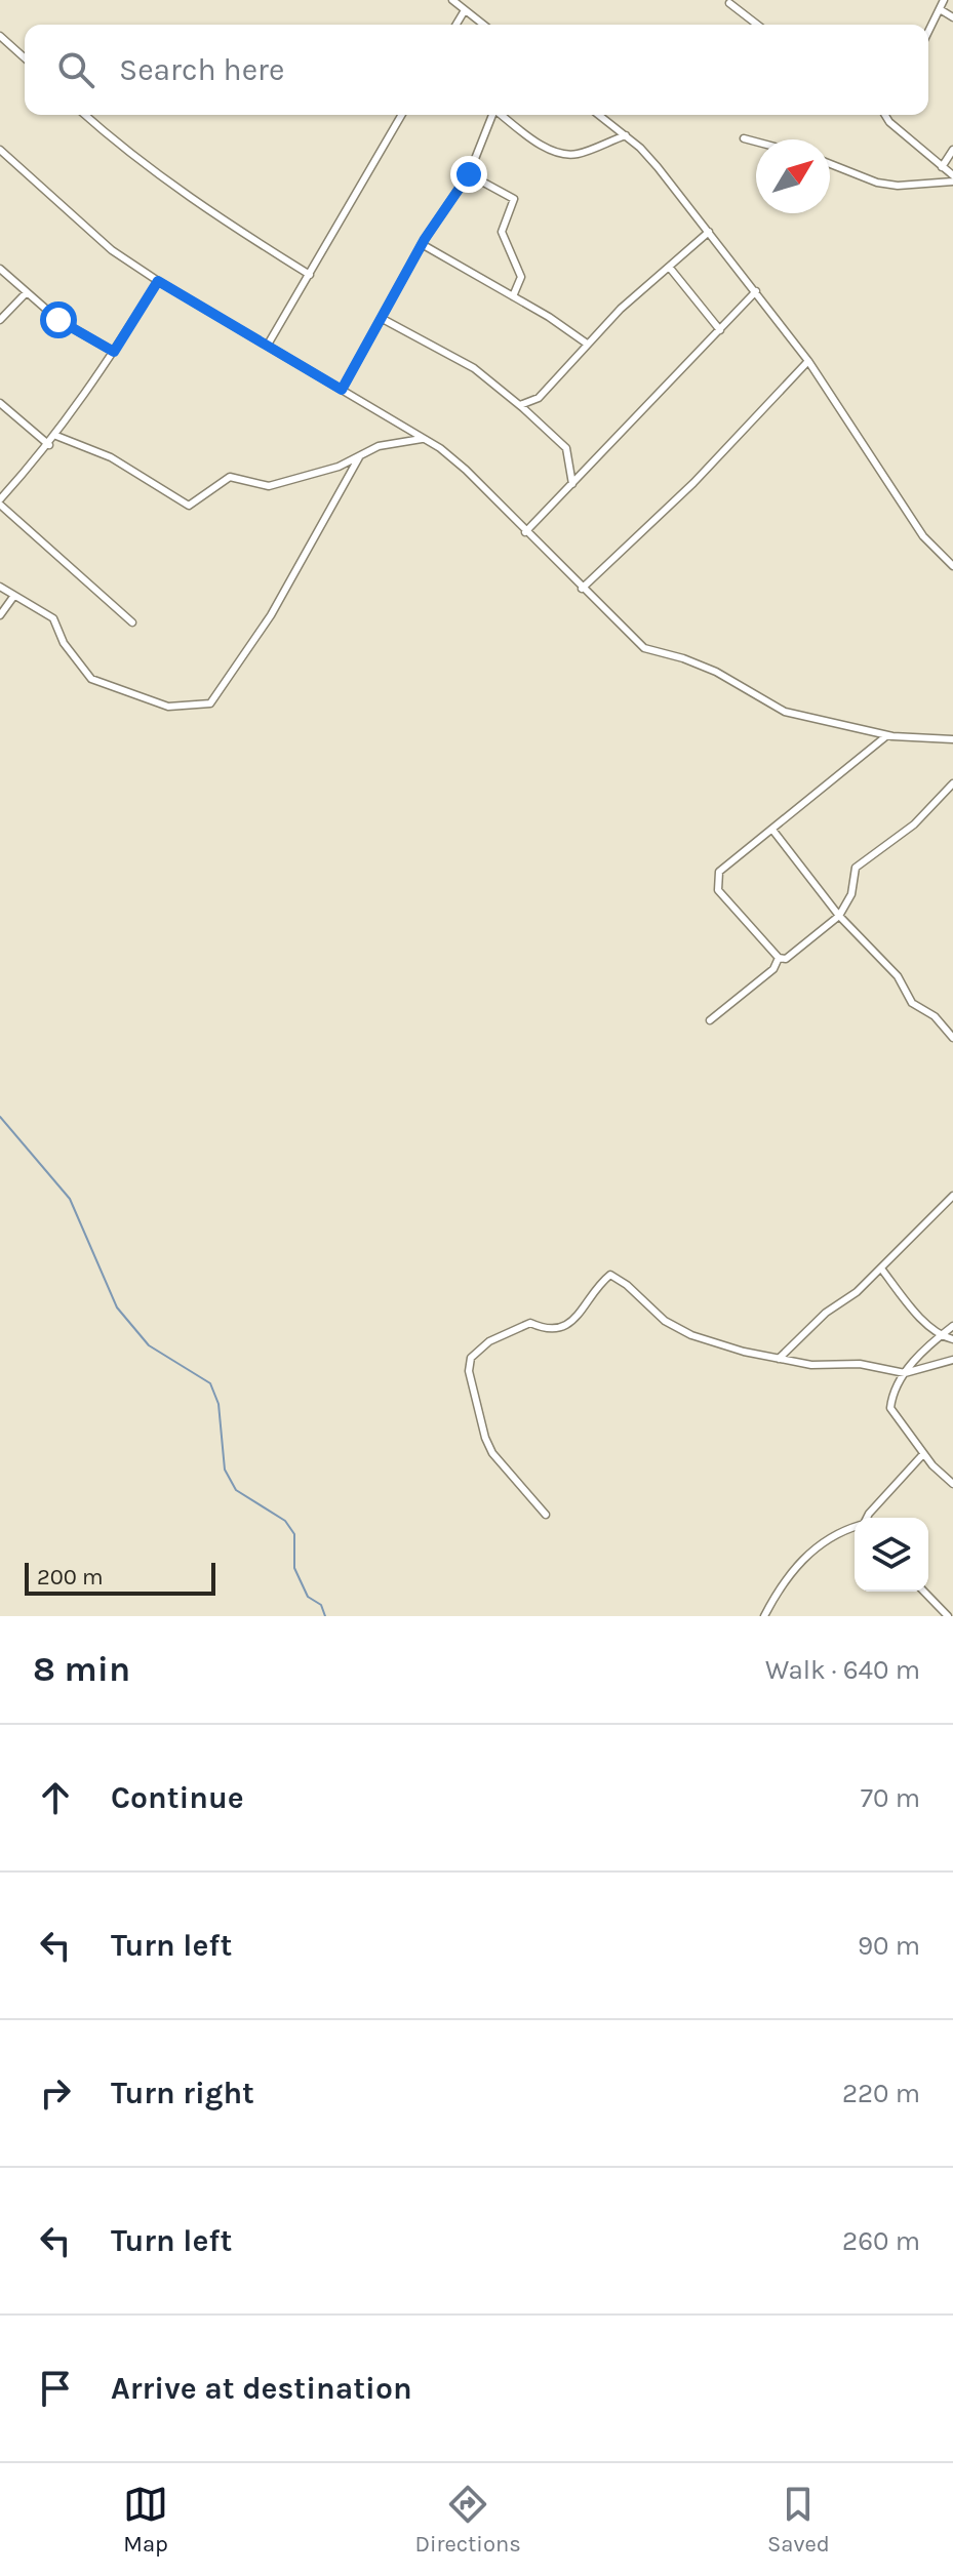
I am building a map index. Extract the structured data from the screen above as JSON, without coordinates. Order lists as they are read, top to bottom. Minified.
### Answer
{"scale_bar":"200 m","north":"top right","page":{"search":"Search here","scale":"200 m","heading":["8 min","Walk · 640 m"],"list":[["Continue","70 m"],["Turn left","90 m"],["Turn right","220 m"],["Turn left","260 m"],"Arrive at destination"],"nav":["Map","Directions","Saved"]}}
